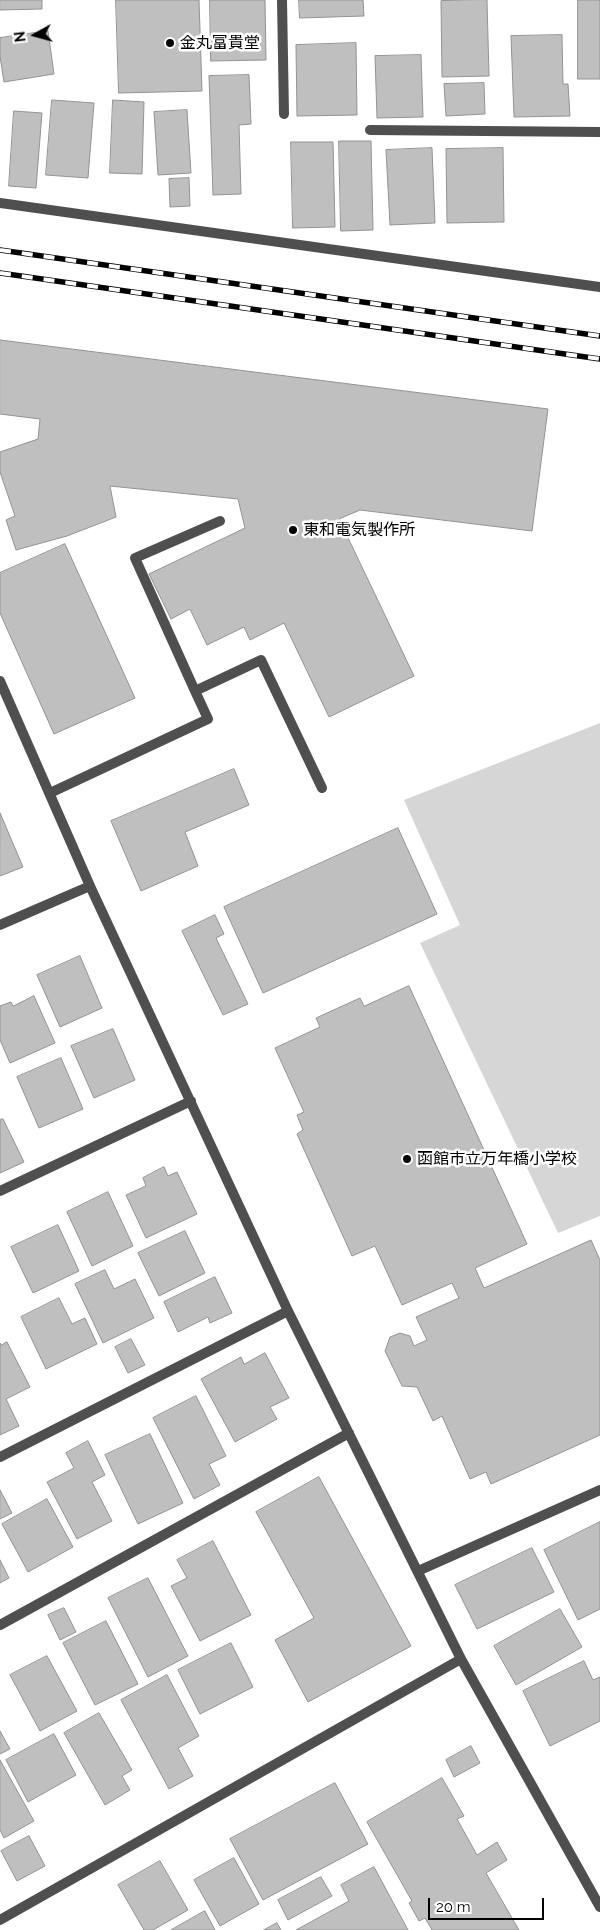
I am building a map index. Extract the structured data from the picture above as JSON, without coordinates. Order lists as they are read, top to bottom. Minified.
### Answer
{"places":["金丸富貴堂","東和電気製作所","函館市立万年橋小学校"],"scale_bar":"20 m","north":"left"}
